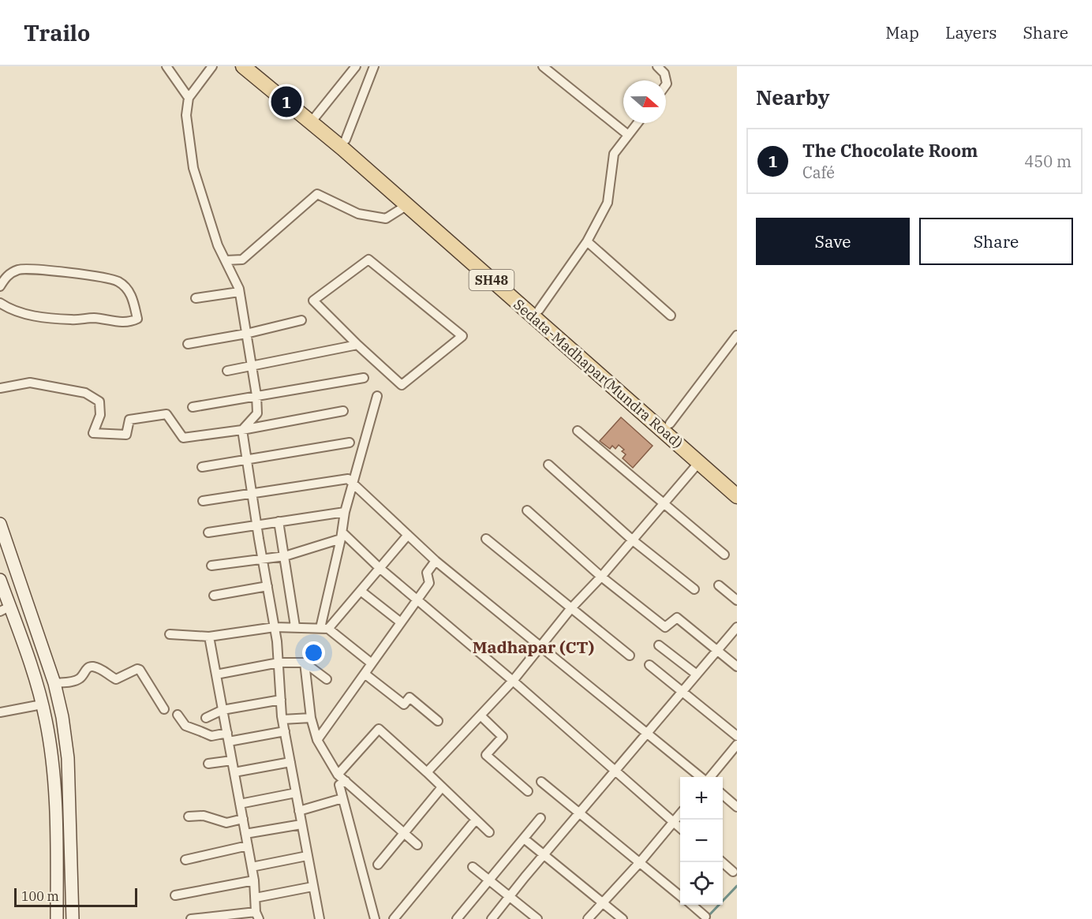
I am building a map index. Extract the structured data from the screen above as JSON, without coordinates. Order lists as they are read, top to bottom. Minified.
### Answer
{"streets":{"main road":["SH48","Sedata-Madhapar(Mundra Road)"]},"districts":["Madhapar (CT)"],"scale_bar":"100 m","north":"right","page":{"header":"Trailo","nav":["Map","Layers","Share"],"heading":"Nearby","pins":"1","list":[{"mark":"1","name":"The Chocolate Room","note":"Café","value":"450 m"}],"buttons":["Save","Share"],"map_buttons":["+","−"],"scale":"100 m"}}
